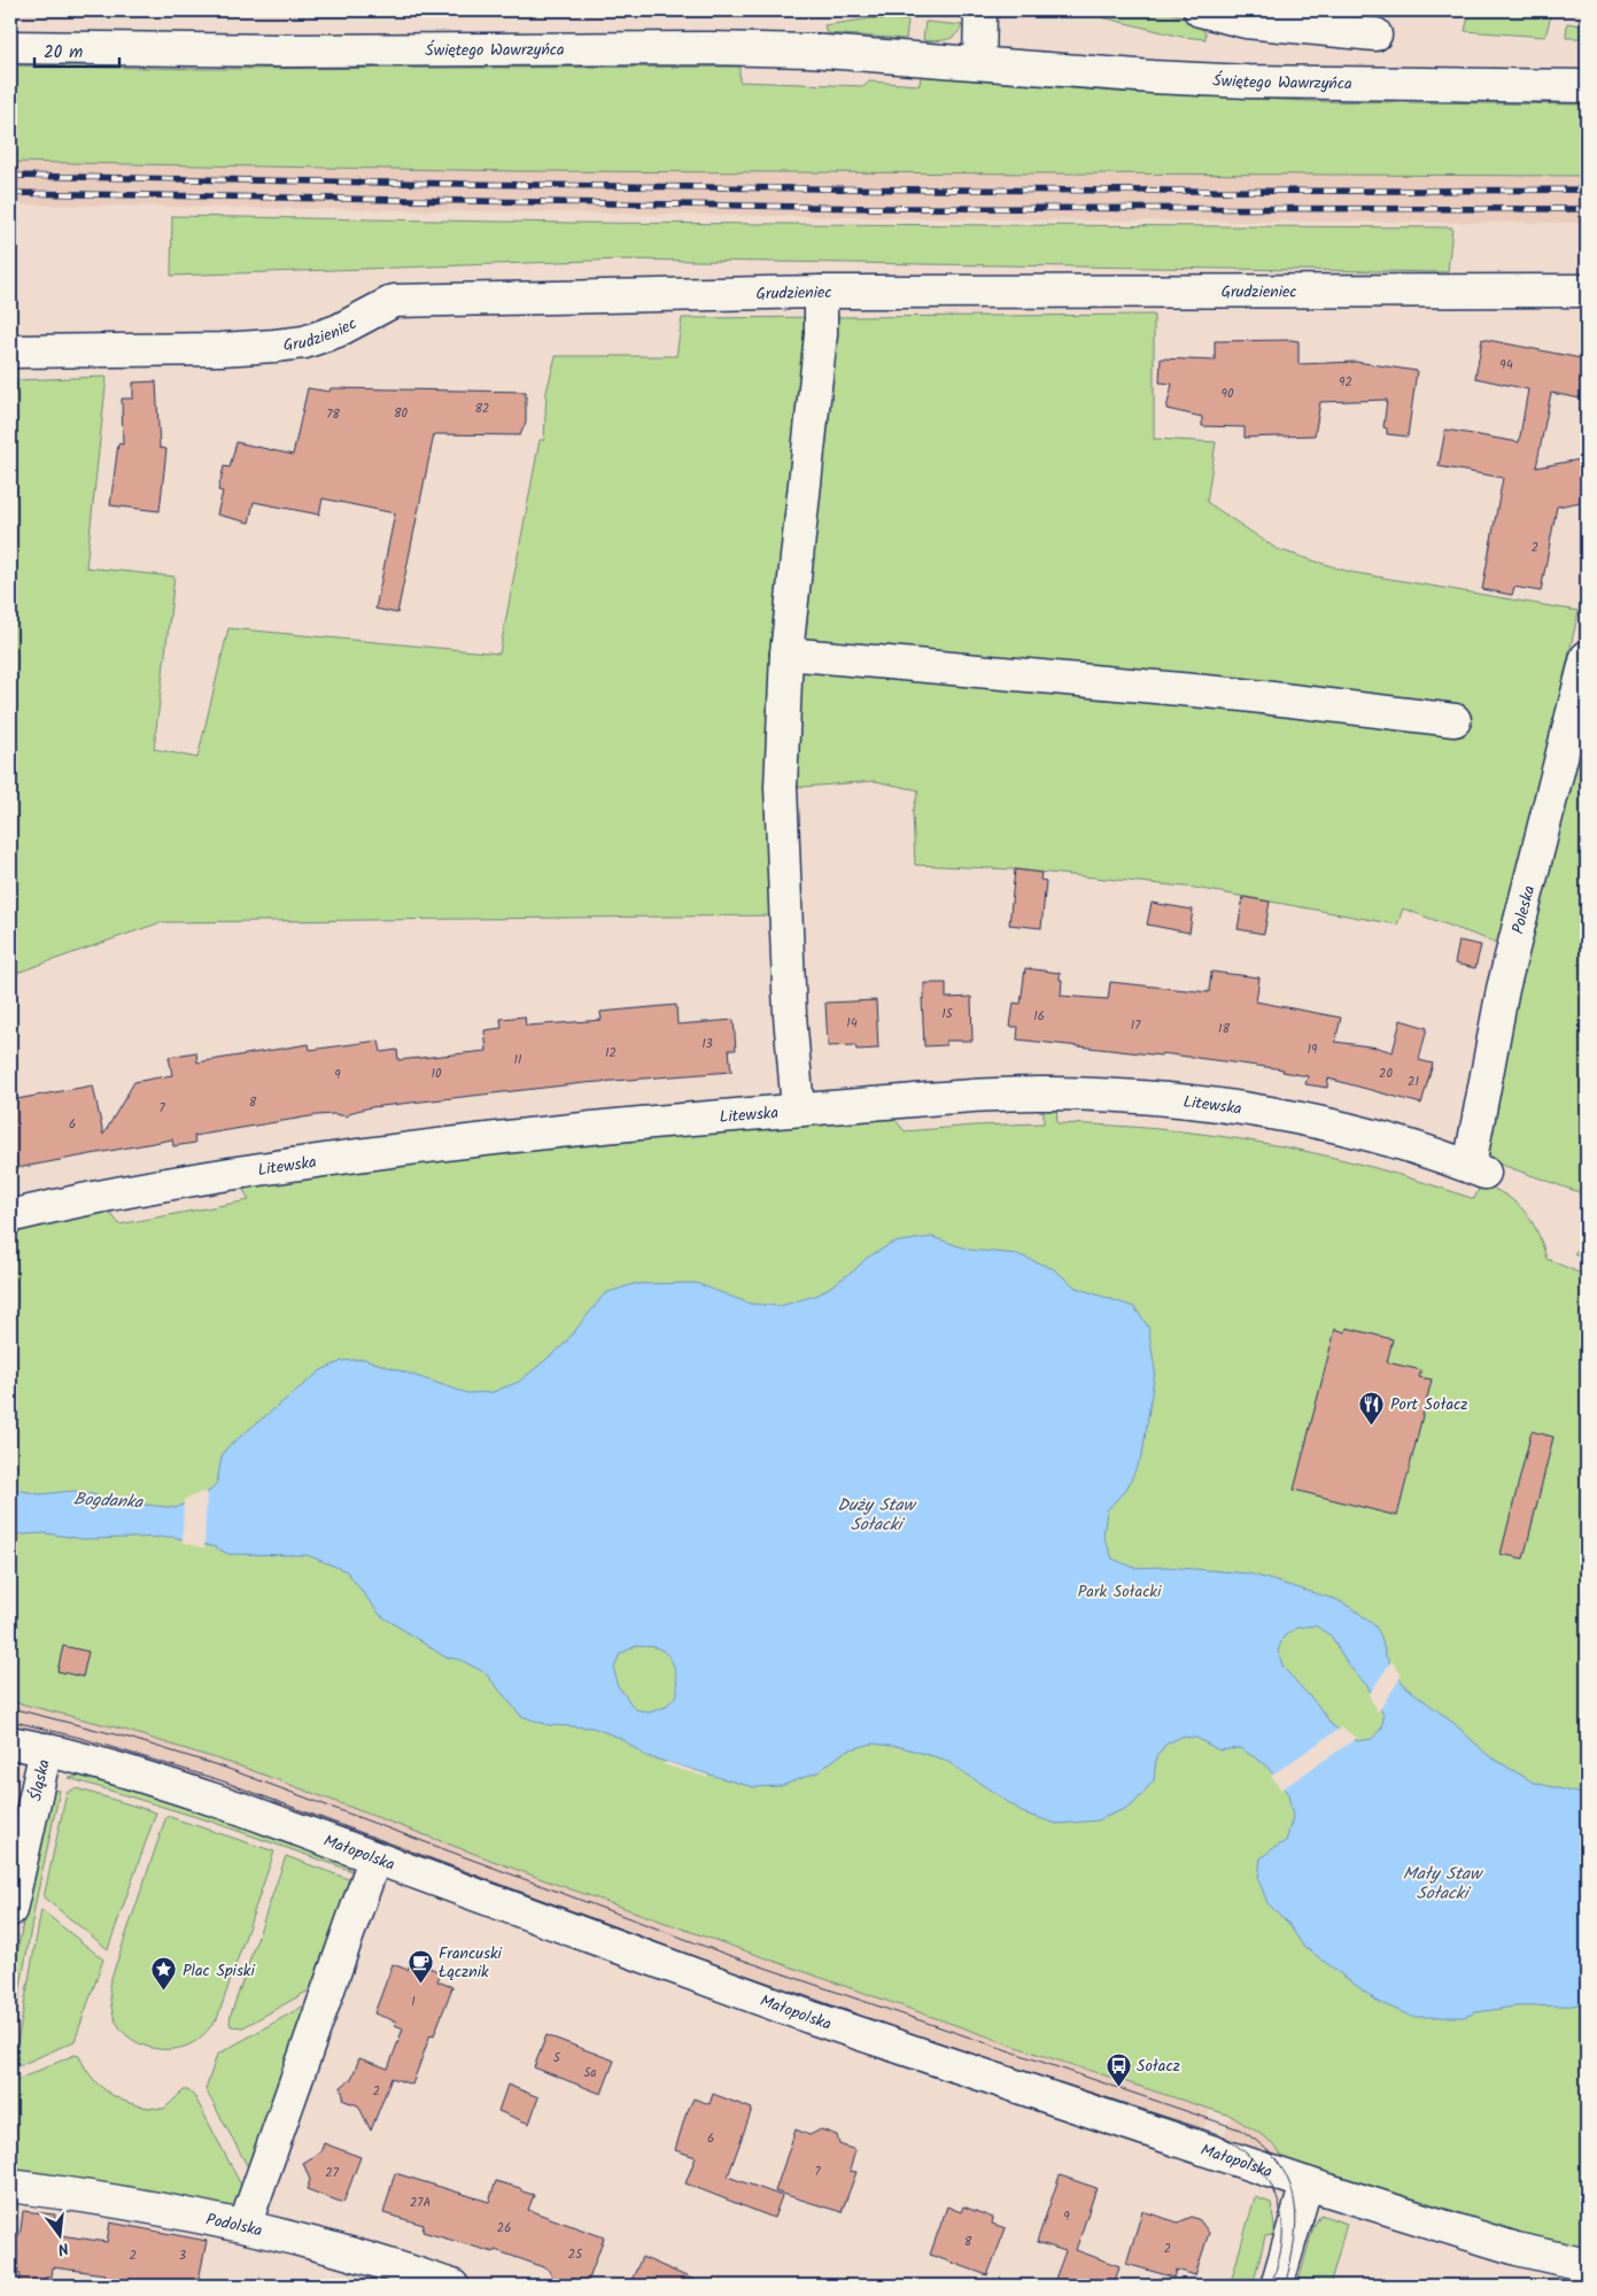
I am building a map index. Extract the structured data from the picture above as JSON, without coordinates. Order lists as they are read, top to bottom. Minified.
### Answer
{"streets":{"street":["Świętego Wawrzyńca","Grudzieniec","Poleska","Litewska","Śląska","Małopolska","Podolska"]},"crossings":[["Poleska","Litewska"],["Śląska","Małopolska"]],"water":["Bogdanka","Duży Staw Sołacki","Mały Staw Sołacki"],"parks":["Park Sołacki"],"places":{"restaurant":["Port Sołacz"],"cafe":["Francuski Łącznik"],"place":["Plac Spiski"],"bus stop":["Sołacz"]},"house_numbers":["94","92","90","82","80","78","2","15","16","14","17","18","13","19","12","11","10","20","9","21","8","7","6","1","5","5a","2","6","7","27","27A","9","26","8","2","25","2","3"],"scale_bar":"20 m","north":"bottom"}
